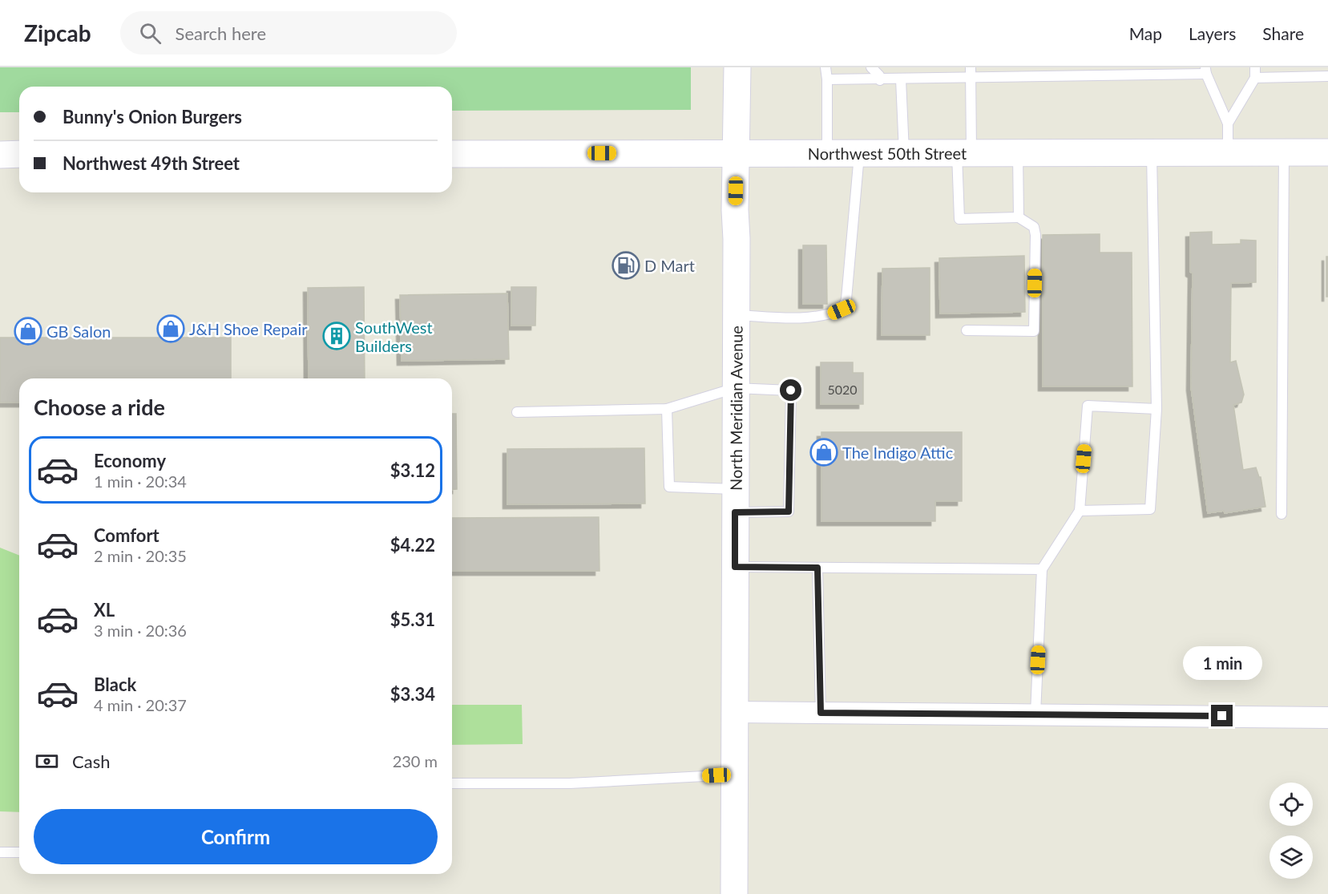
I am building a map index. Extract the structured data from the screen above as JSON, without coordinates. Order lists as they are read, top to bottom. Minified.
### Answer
{"streets":{"main road":["Northwest 50th Street","North Meridian Avenue"]},"crossings":[["Northwest 50th Street","North Meridian Avenue"]],"places":{"fuel station":["D Mart"],"shop":["J&H Shoe Repair","GB Salon","The Indigo Attic"],"building":["SouthWest Builders"]},"house_numbers":["5020"],"page":{"header":"Zipcab","search":"Search here","nav":["Map","Layers","Share"],"banner":["Bunny's Onion Burgers","Northwest 49th Street"],"heading":"Choose a ride","list":[{"name":"Economy","note":"1 min · 20:34","value":"$3.12"},{"name":"Comfort","note":"2 min · 20:35","value":"$4.22"},{"name":"XL","note":"3 min · 20:36","value":"$5.31"},{"name":"Black","note":"4 min · 20:37","value":"$3.34"}],"bubble":"1 min","pay":["Cash","230 m"],"buttons":"Confirm"}}
